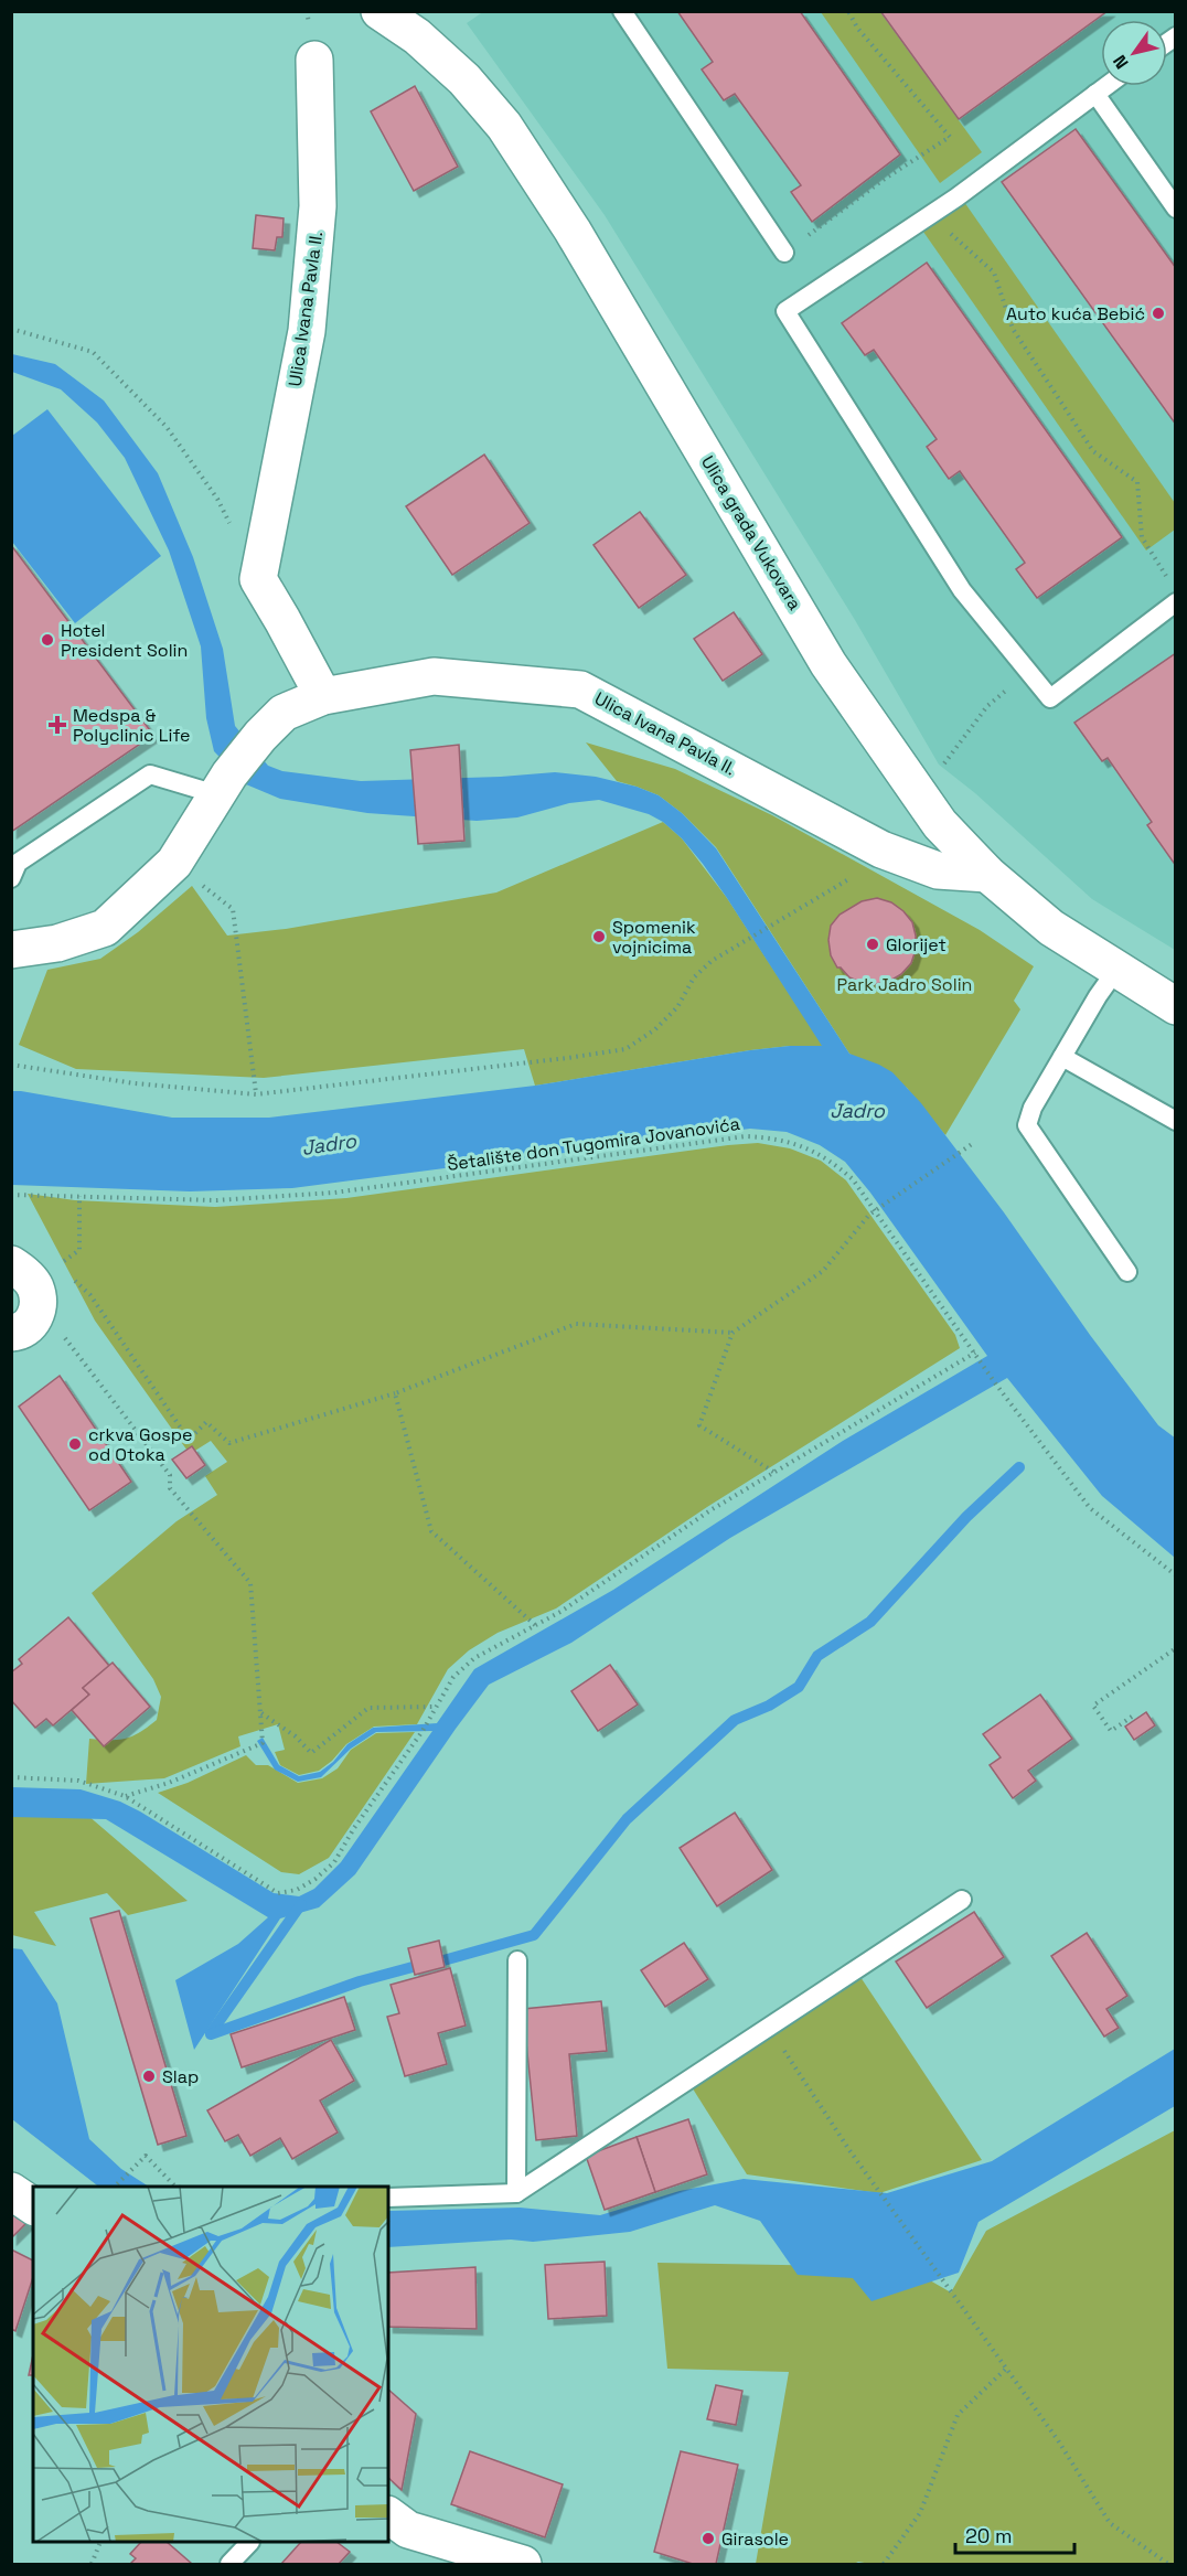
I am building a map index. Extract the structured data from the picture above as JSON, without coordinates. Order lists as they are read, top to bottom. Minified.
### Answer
{"streets":{"street":["Ulica Ivana Pavla II.","Ulica grada Vukovara"],"path":["Šetalište don Tugomira Jovanovića"]},"crossings":[["Ulica Ivana Pavla II.","Ulica grada Vukovara"]],"water":["Jadro"],"parks":["Park Jadro Solin"],"places":{"other":["Auto kuća Bebić","Hotel President Solin","Spomenik vojnicima","Glorijet","crkva Gospe od Otoka","Slap","Girasole"],"health":["Medspa & Polyclinic Life"]},"scale_bar":"20 m","north":"bottom left"}
